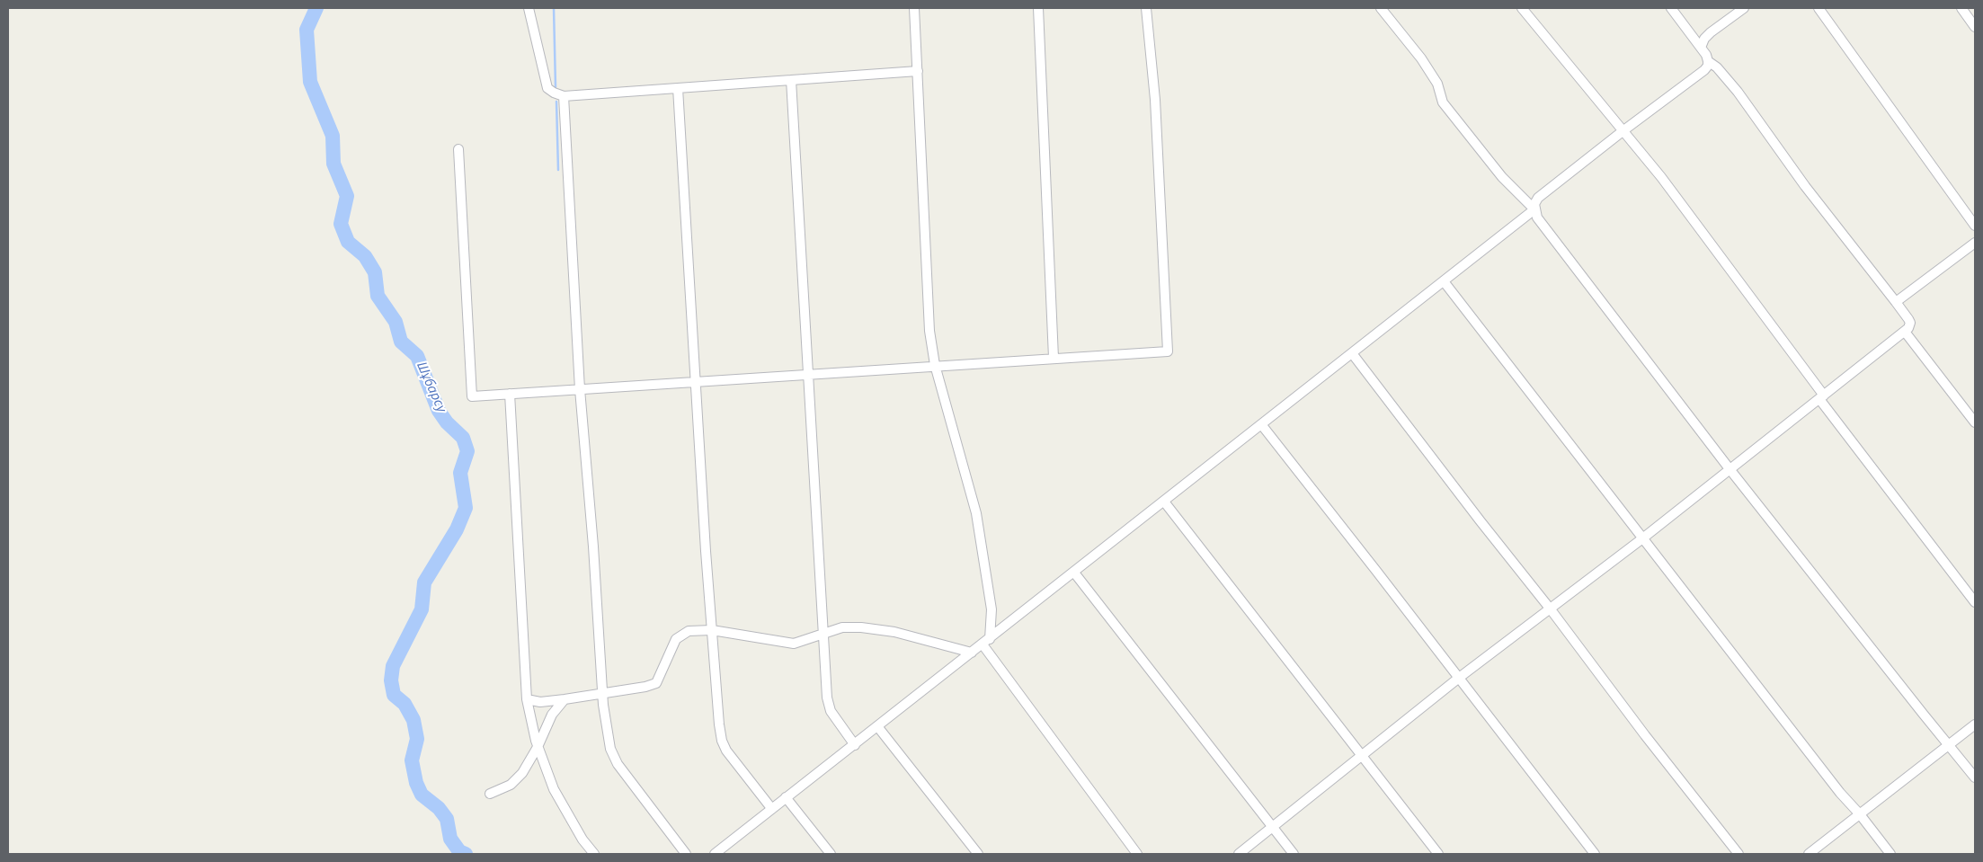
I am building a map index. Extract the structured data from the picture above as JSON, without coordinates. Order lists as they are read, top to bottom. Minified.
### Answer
{"water":["Шұбарсу"]}
